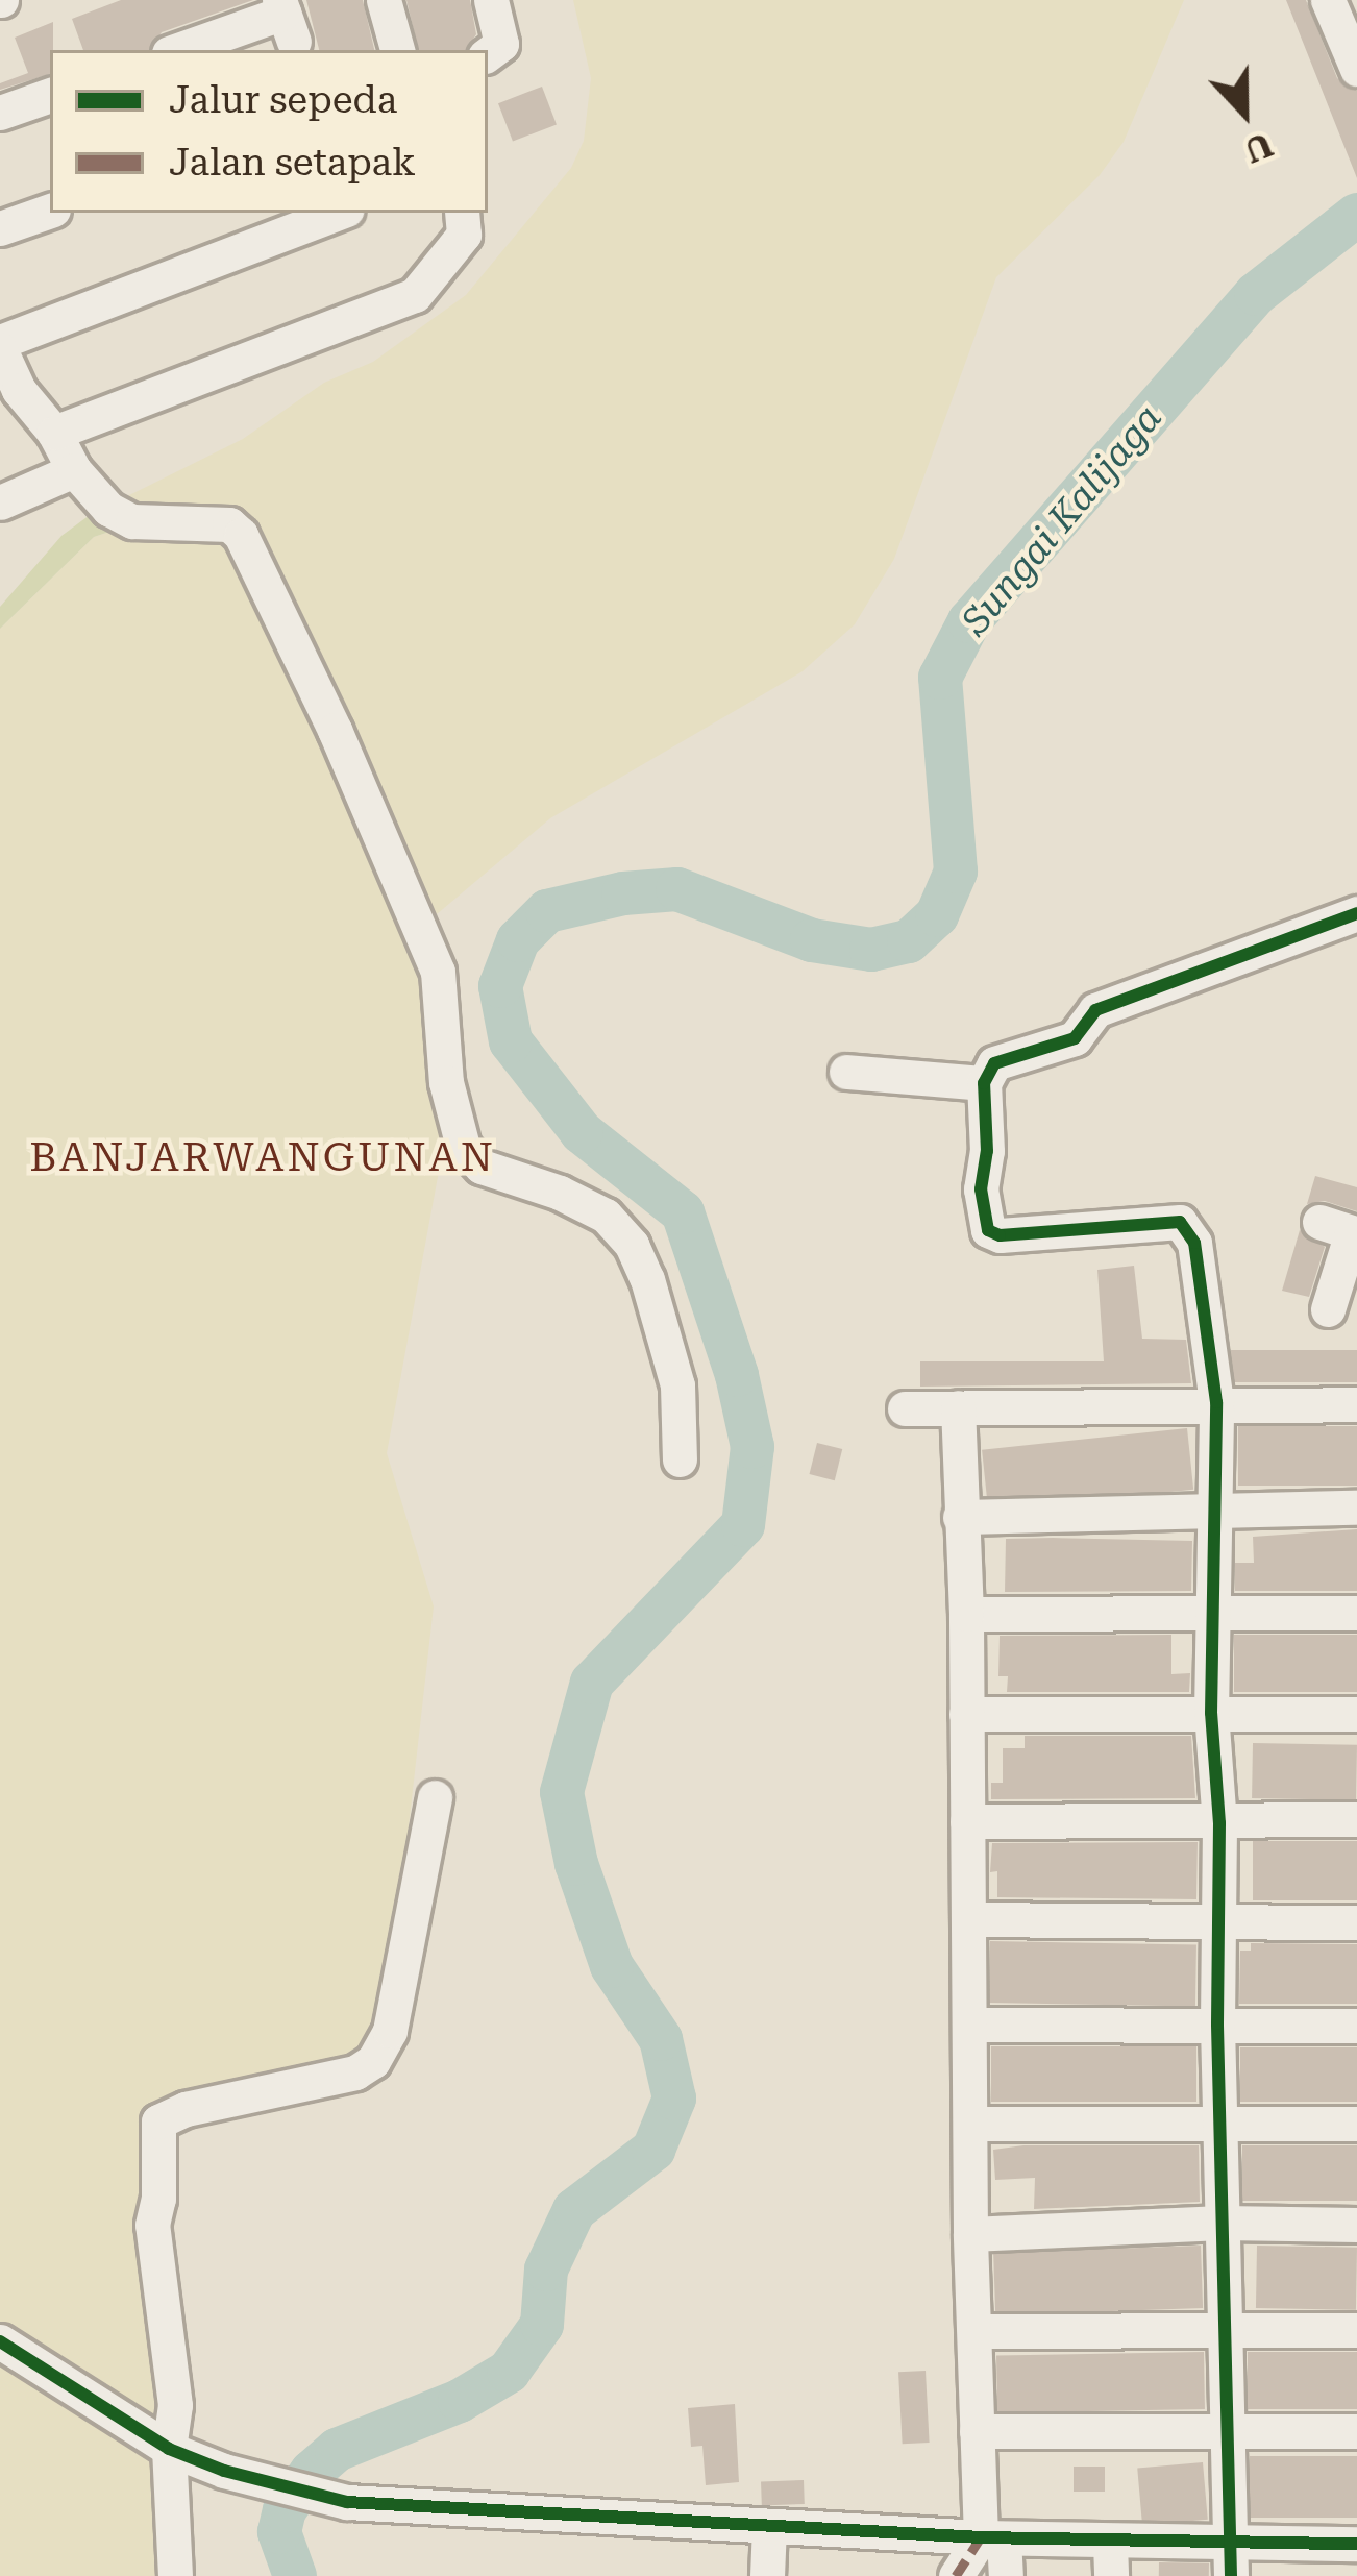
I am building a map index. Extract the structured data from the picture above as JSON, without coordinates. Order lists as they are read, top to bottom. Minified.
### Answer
{"districts":["BANJARWANGUNAN"],"water":["Sungai Kalijaga"],"legend":["Jalur sepeda","Jalan setapak"],"north":"bottom"}
